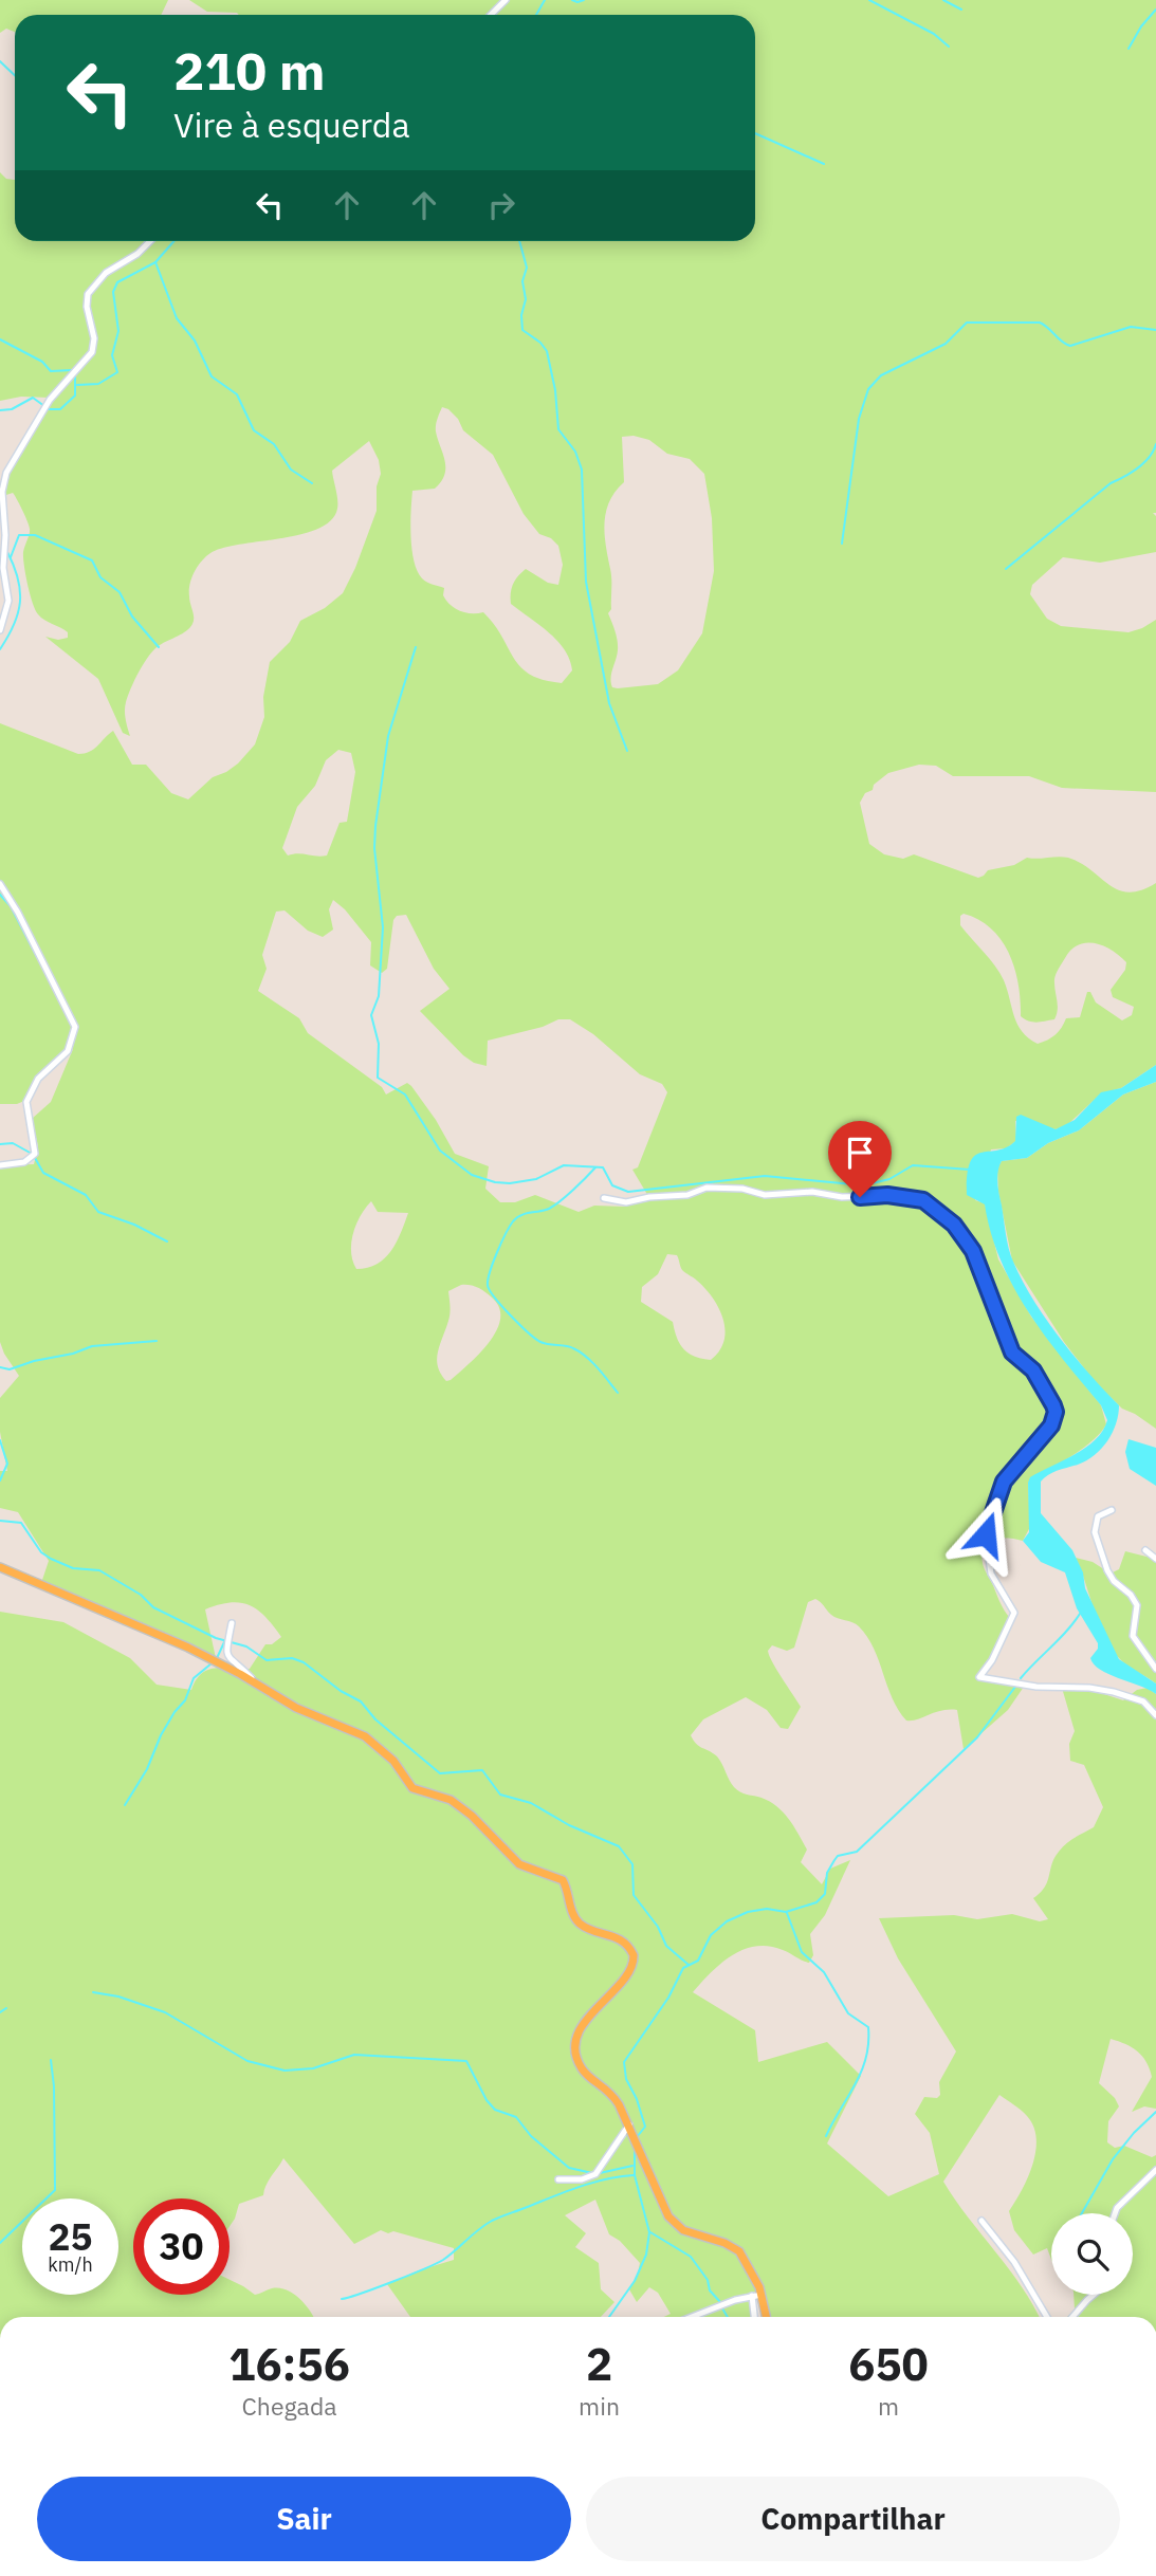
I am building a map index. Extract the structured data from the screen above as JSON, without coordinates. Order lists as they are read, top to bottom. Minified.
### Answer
{"page":{"turn":["210 m","Vire à esquerda"],"speed":"25 km/h","limit":"30","eta":["16:56","Chegada","2","min","650","m"],"buttons":["Sair","Compartilhar"]}}
